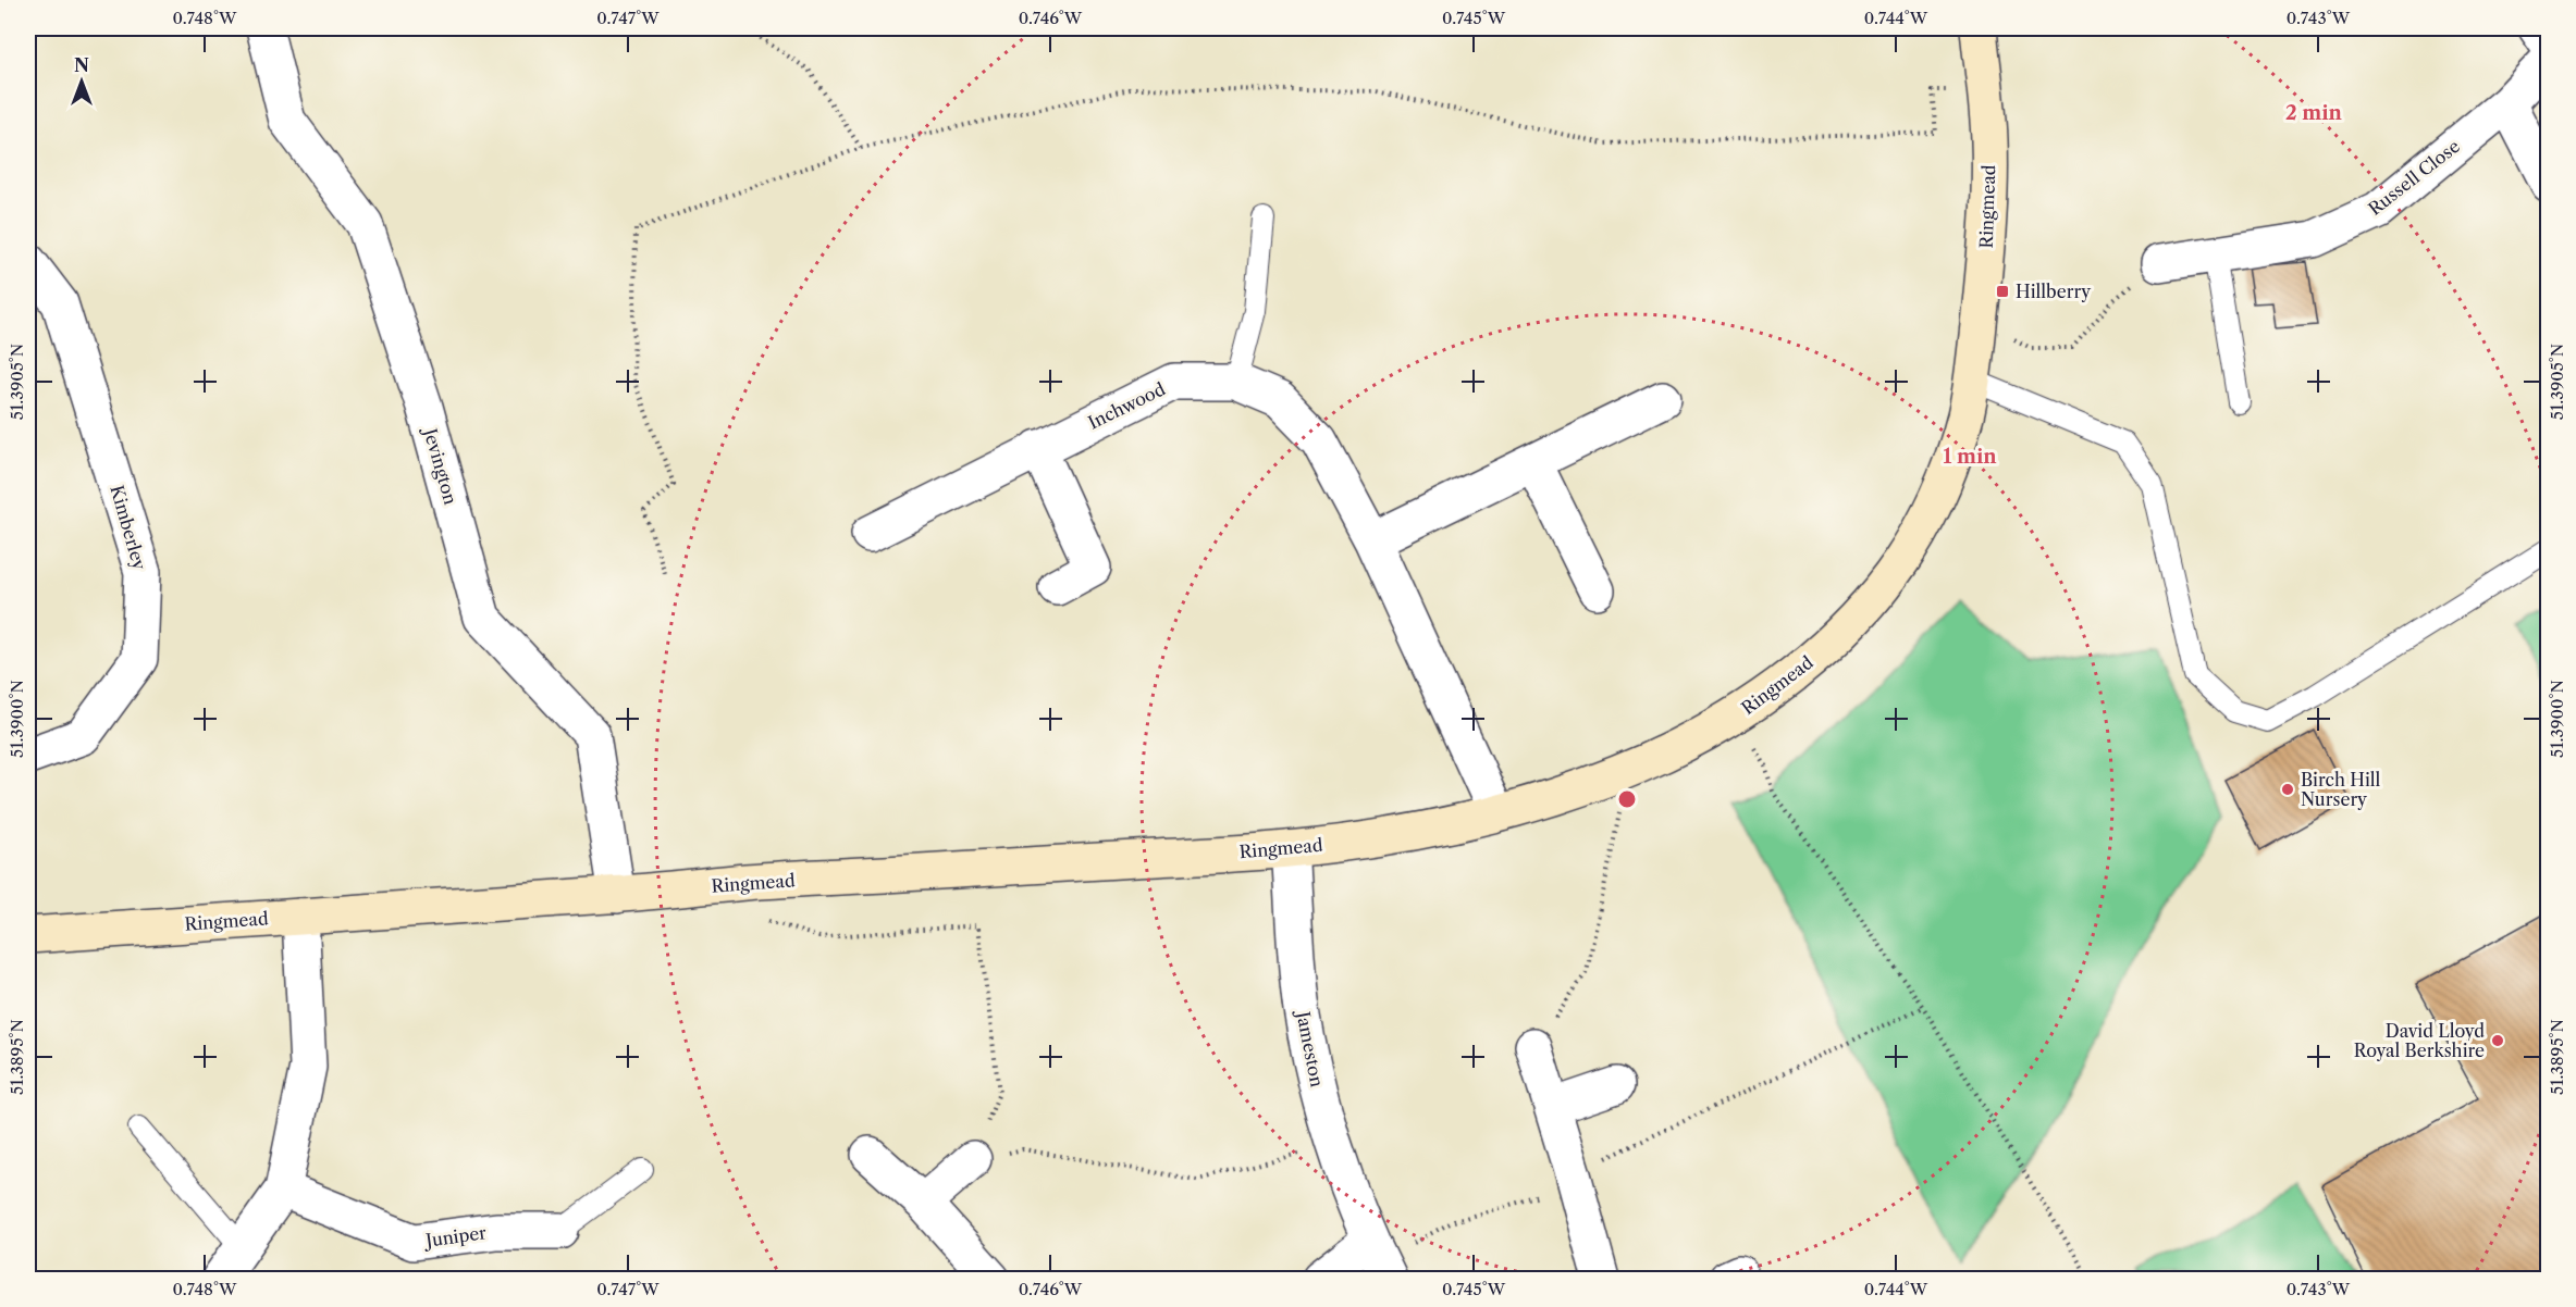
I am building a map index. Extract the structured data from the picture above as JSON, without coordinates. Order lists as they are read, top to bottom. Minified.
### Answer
{"streets":{"street":["Russell Close","Ringmead","Inchwood","Jevington","Kimberley","Jameston","Juniper"]},"crossings":[["Ringmead","Inchwood"],["Ringmead","Jevington"],["Ringmead","Jameston"]],"places":{"transit":["Hillberry"],"other":["Birch Hill Nursery","David Lloyd Royal Berkshire"]},"north":"top","coordinates":["0.748°W","0.747°W","0.746°W","0.745°W","0.744°W","0.743°W","51.3905°N","51.3900°N","51.3895°N"],"rings":["2 min","1 min"]}
